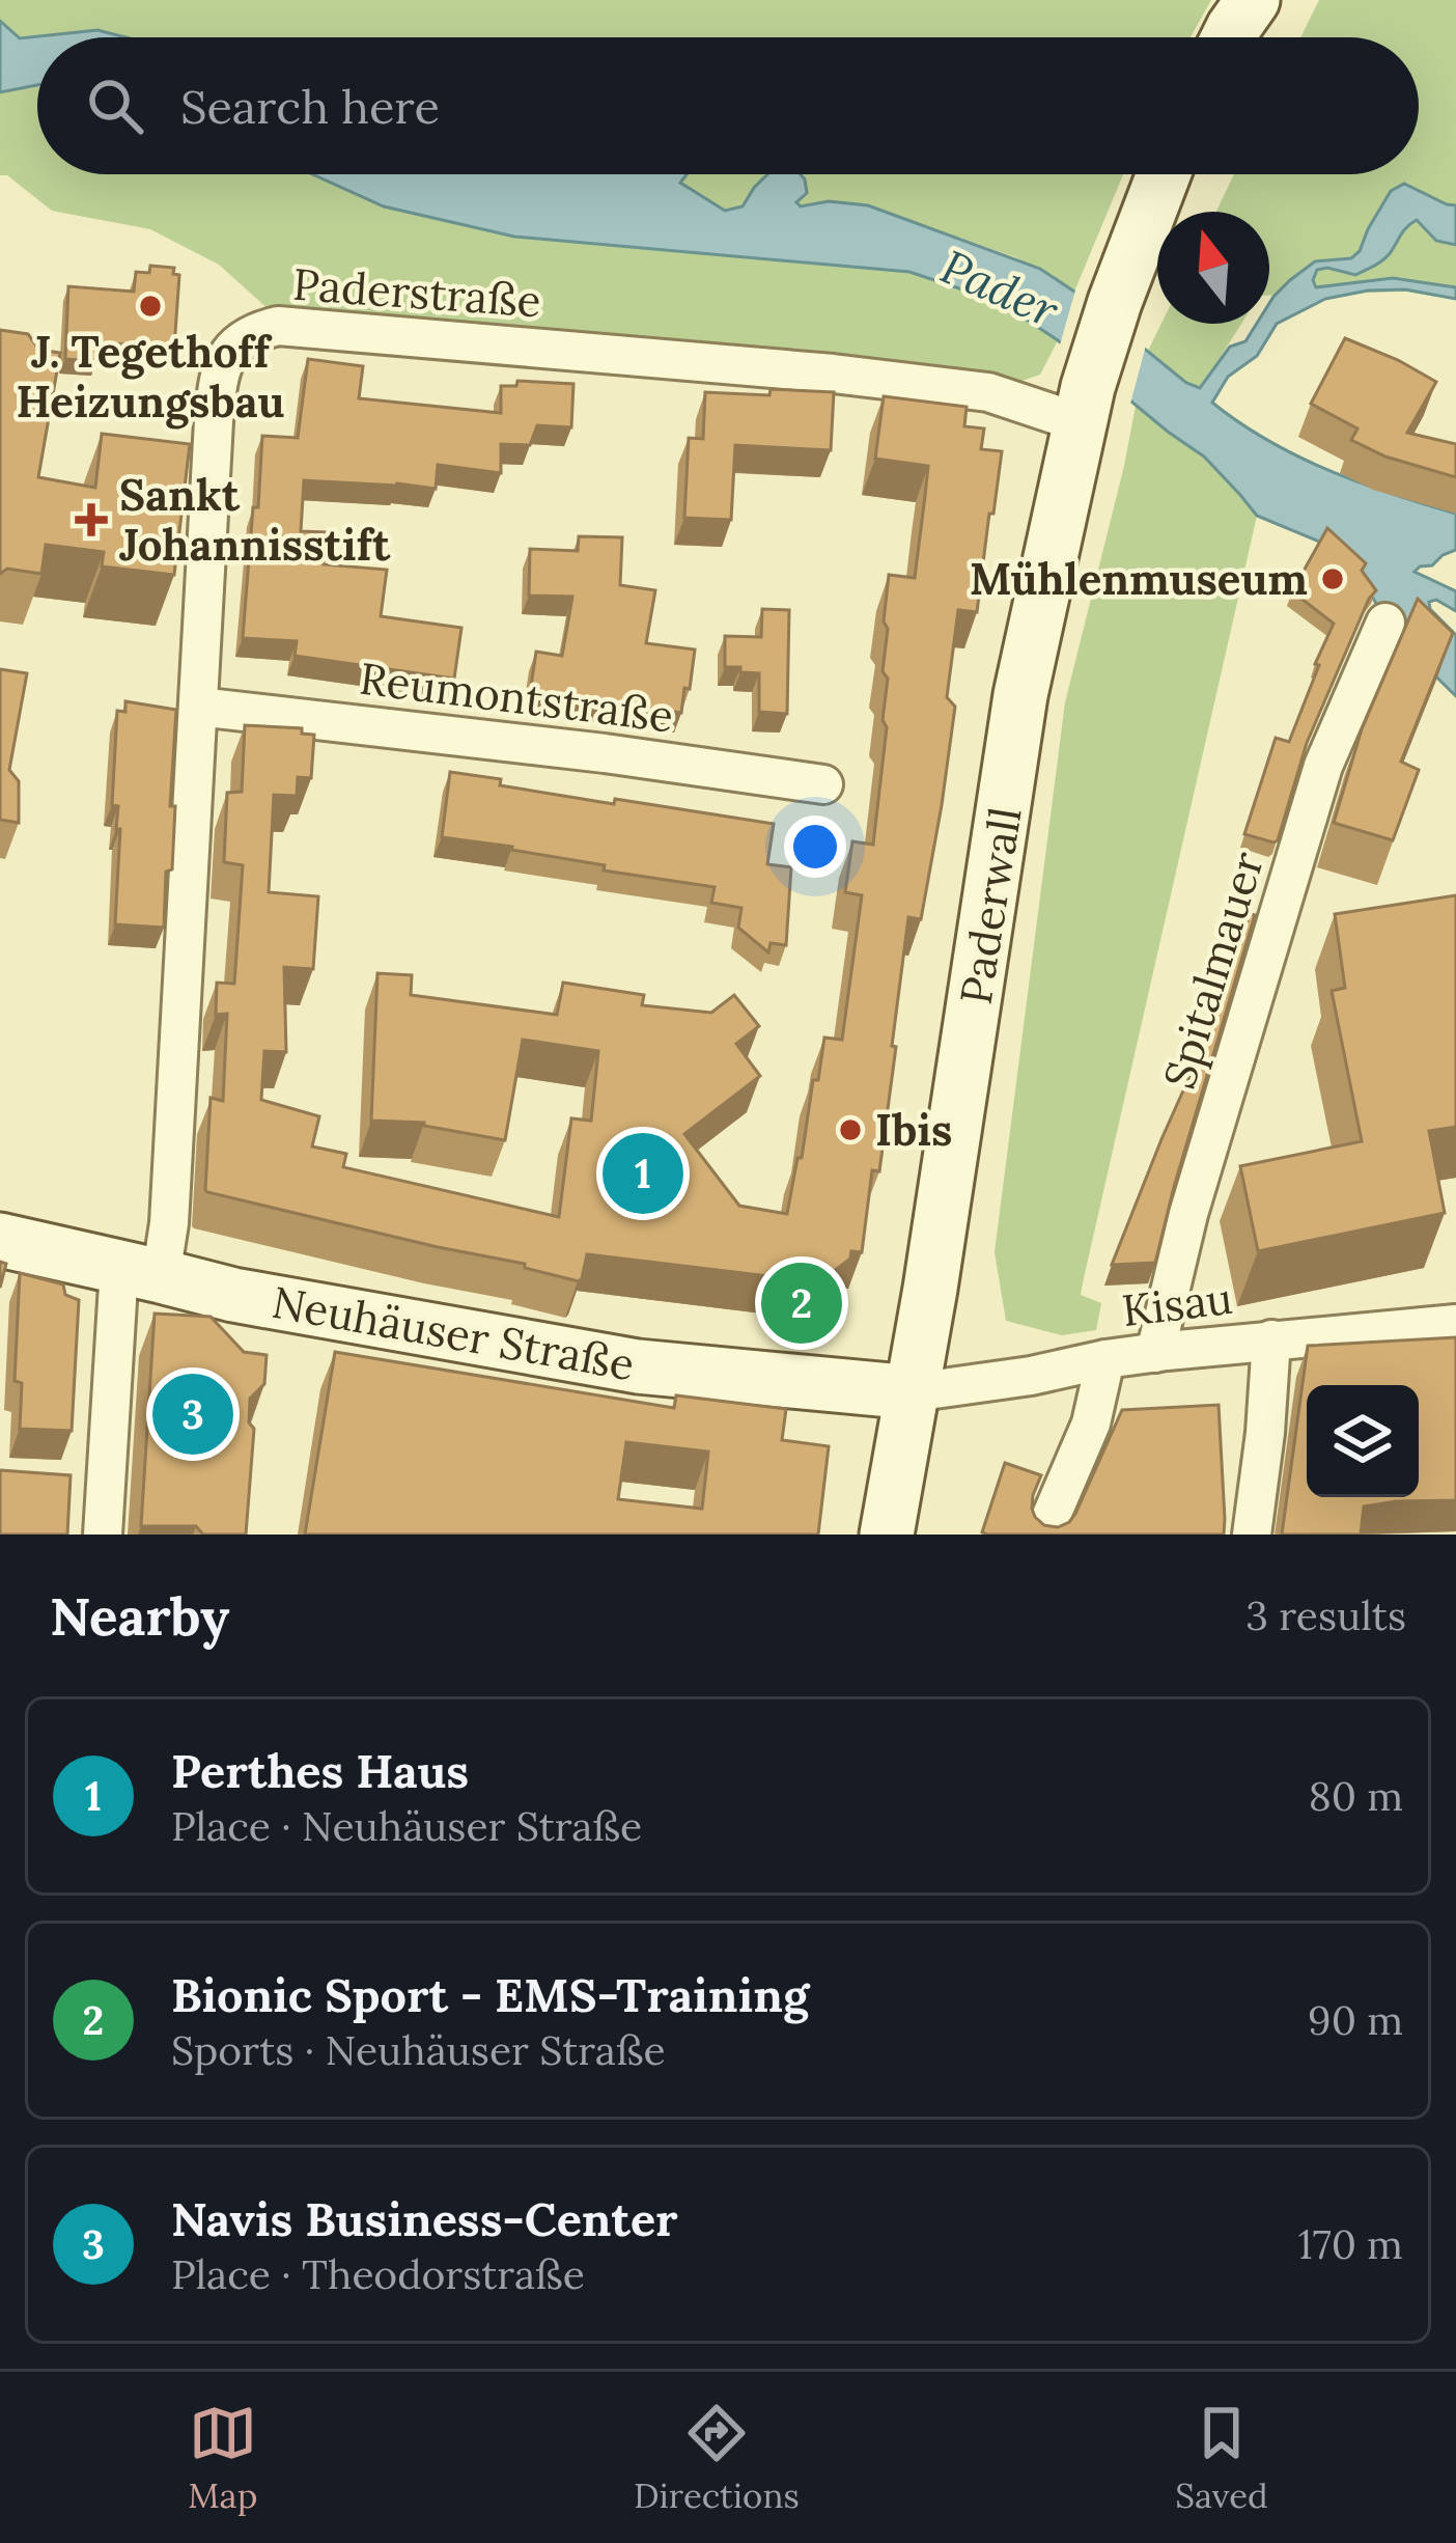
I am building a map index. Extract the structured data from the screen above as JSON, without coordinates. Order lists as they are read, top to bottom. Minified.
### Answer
{"streets":{"main road":["Paderwall","Neuhäuser Straße"],"street":["Paderstraße","Reumontstraße","Spitalmauer","Kisau"]},"crossings":[["Paderstraße","Reumontstraße"],["Paderstraße","Paderwall"],["Paderstraße","Neuhäuser Straße"],["Paderwall","Kisau"],["Paderwall","Neuhäuser Straße"],["Spitalmauer","Kisau"],["Kisau","Neuhäuser Straße"]],"water":["Pader"],"places":{"other":["J. Tegethoff Heizungsbau","Mühlenmuseum","Ibis"],"health":["Sankt Johannisstift"]},"north":"top","page":{"search":"Search here","pins":["1","2","3"],"heading":["Nearby","3 results"],"list":[{"mark":"1","name":"Perthes Haus","note":"Place · Neuhäuser Straße","value":"80 m"},{"mark":"2","name":"Bionic Sport - EMS-Training","note":"Sports · Neuhäuser Straße","value":"90 m"},{"mark":"3","name":"Navis Business-Center","note":"Place · Theodorstraße","value":"170 m"}],"nav":["Map","Directions","Saved"]}}
